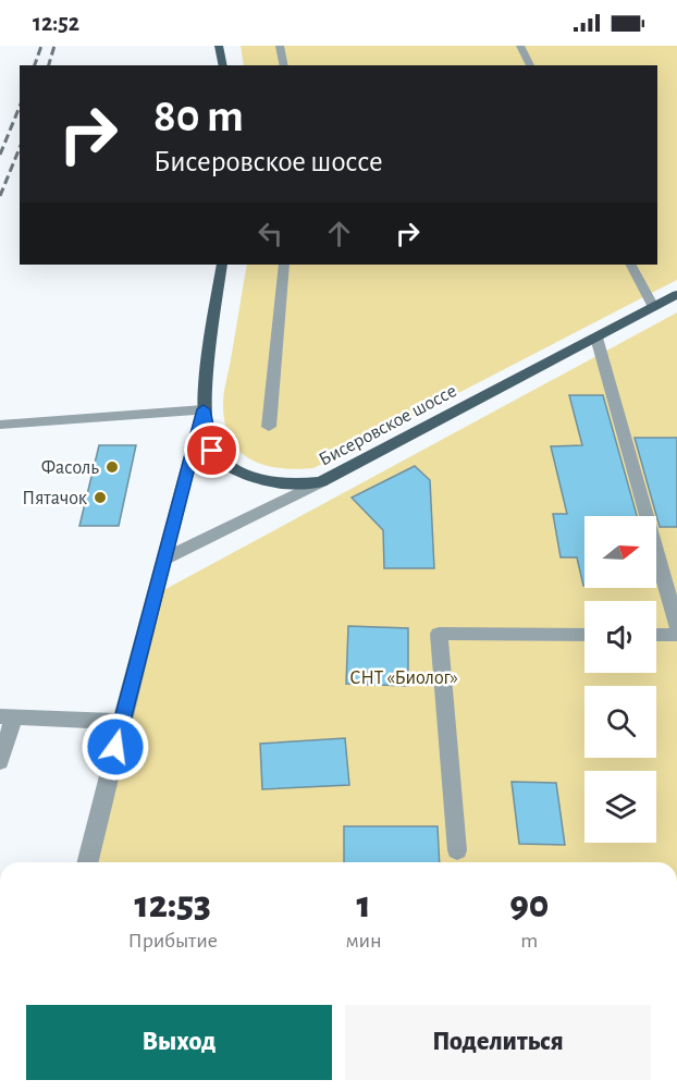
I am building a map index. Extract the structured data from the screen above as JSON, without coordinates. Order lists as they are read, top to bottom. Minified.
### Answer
{"streets":{"main road":["Бисеровское шоссе"]},"parks":["СНТ «Биолог»"],"places":["Фасоль","Пятачок"],"north":"right","page":{"status":"12:52","turn":["80 m","Бисеровское шоссе"],"eta":["12:53","Прибытие","1","мин","90","m"],"buttons":["Выход","Поделиться"]}}
